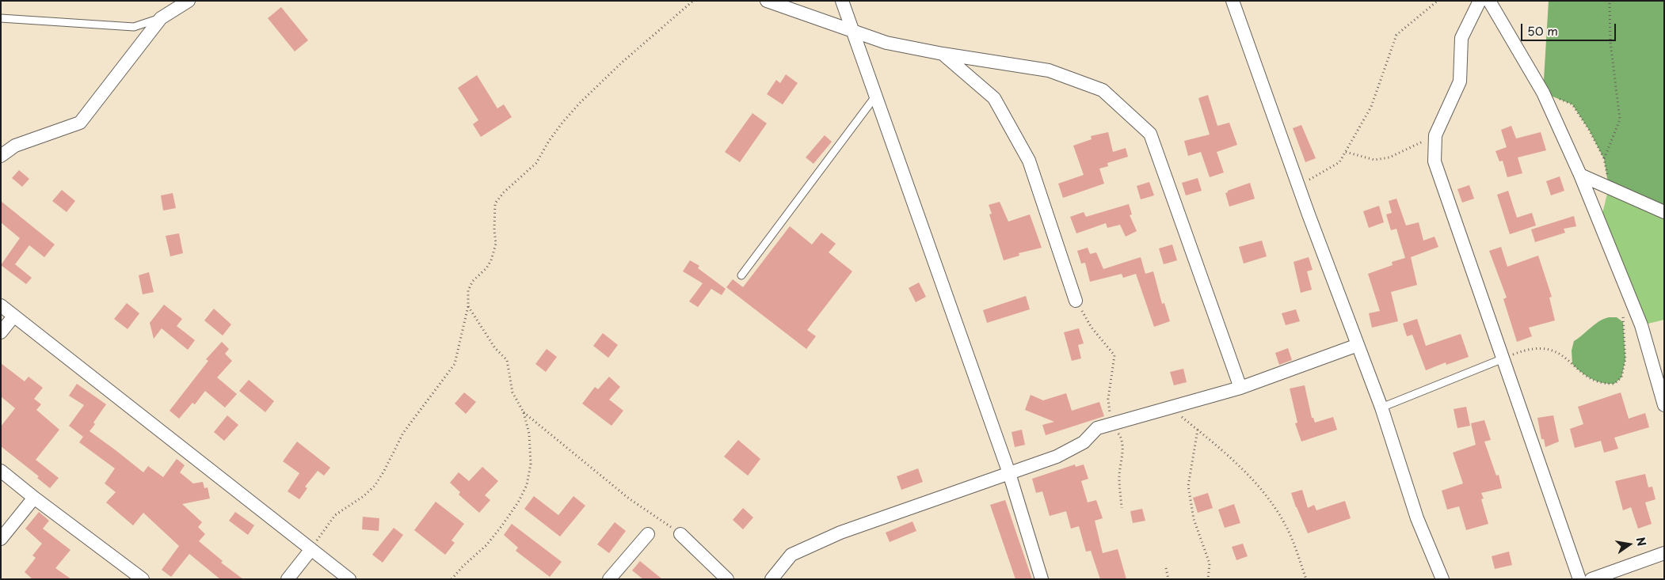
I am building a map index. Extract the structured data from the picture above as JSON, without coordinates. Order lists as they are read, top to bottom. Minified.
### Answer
{"scale_bar":"50 m","north":"right"}
